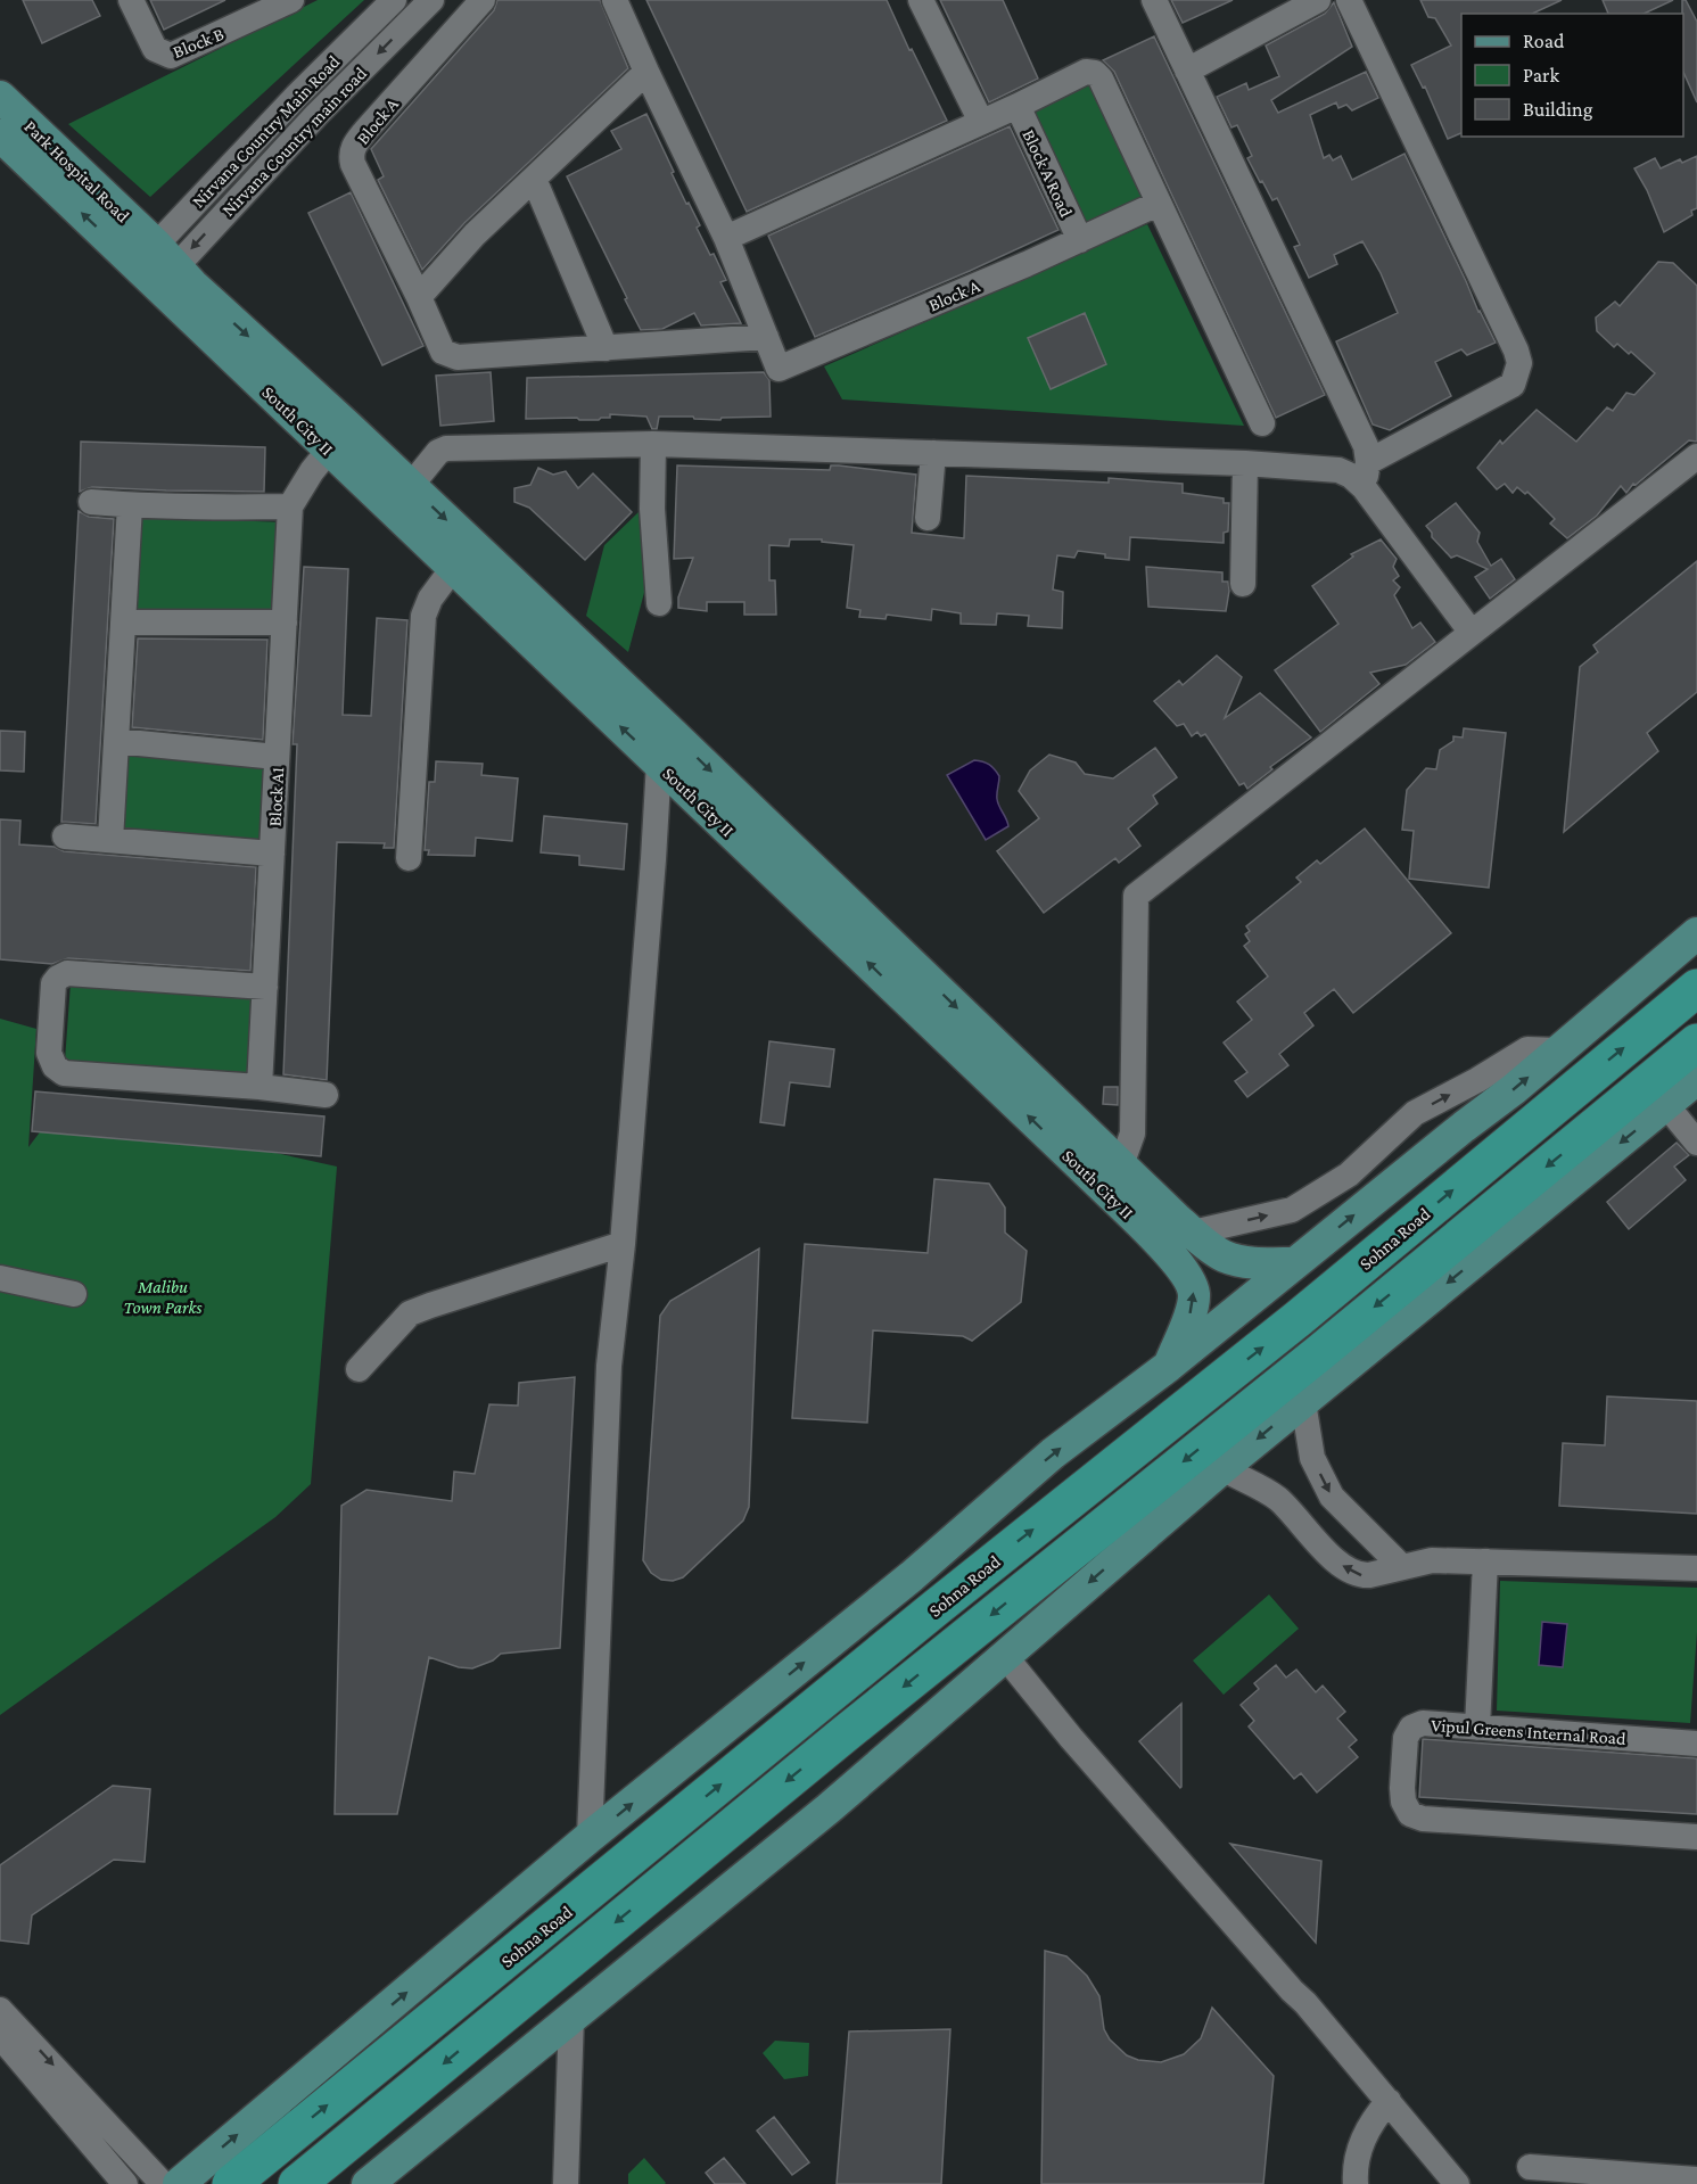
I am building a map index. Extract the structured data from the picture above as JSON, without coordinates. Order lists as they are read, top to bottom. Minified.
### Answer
{"streets":{"highway":["Sohna Road"],"main road":["Park Hospital Road","South City II"],"street":["Block B","Block A","Nirvana Country Main Road","Nirvana Country main road","Block A Road","Block A1","Vipul Greens Internal Road"]},"crossings":[["Block A","Block A Road"],["Nirvana Country Main Road","Nirvana Country main road"],["Nirvana Country Main Road","Park Hospital Road"],["Nirvana Country Main Road","South City II"],["Nirvana Country main road","Park Hospital Road"],["Nirvana Country main road","South City II"],["Park Hospital Road","South City II"]],"parks":["Malibu Town Parks"],"legend":["Road","Park","Building"]}
